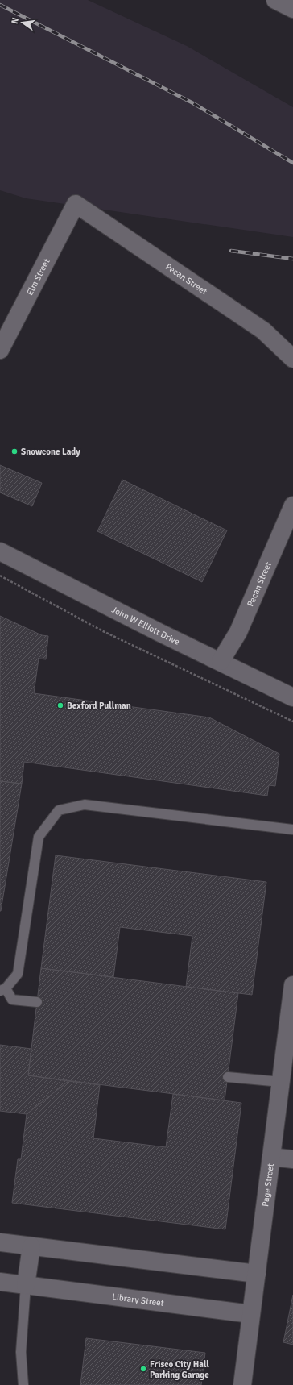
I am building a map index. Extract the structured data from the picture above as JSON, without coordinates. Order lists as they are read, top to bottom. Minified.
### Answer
{"streets":{"street":["Elm Street","Pecan Street","John W Elliott Drive","Page Street","Library Street"]},"crossings":[["Elm Street","Pecan Street"],["Pecan Street","John W Elliott Drive"],["Page Street","Library Street"]],"places":["Snowcone Lady","Bexford Pullman","Frisco City Hall Parking Garage"],"north":"left"}
